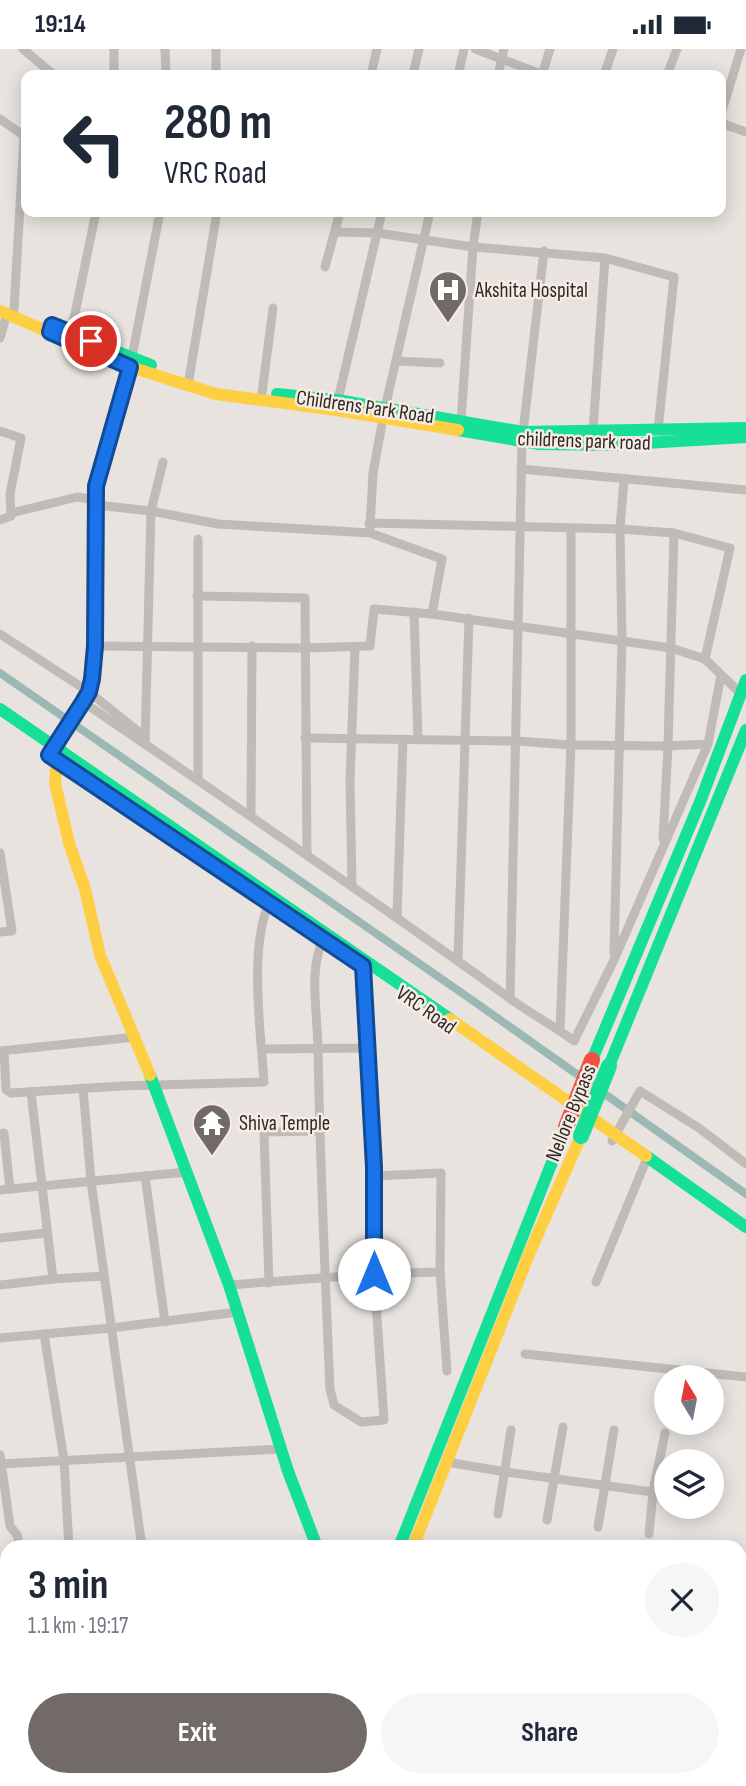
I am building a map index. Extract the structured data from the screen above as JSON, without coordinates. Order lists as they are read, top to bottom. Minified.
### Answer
{"streets":{"main road":["Childrens Park Road","childrens park road","VRC Road","Nellore Bypass"]},"crossings":[["Childrens Park Road","childrens park road"]],"places":{"hospital":["Akshita Hospital"],"temple":["Shiva Temple"]},"north":"top","page":{"status":"19:14","turn":["280 m","VRC Road"],"heading":["3 min","1.1 km · 19:17"],"buttons":["Exit","Share"]}}
